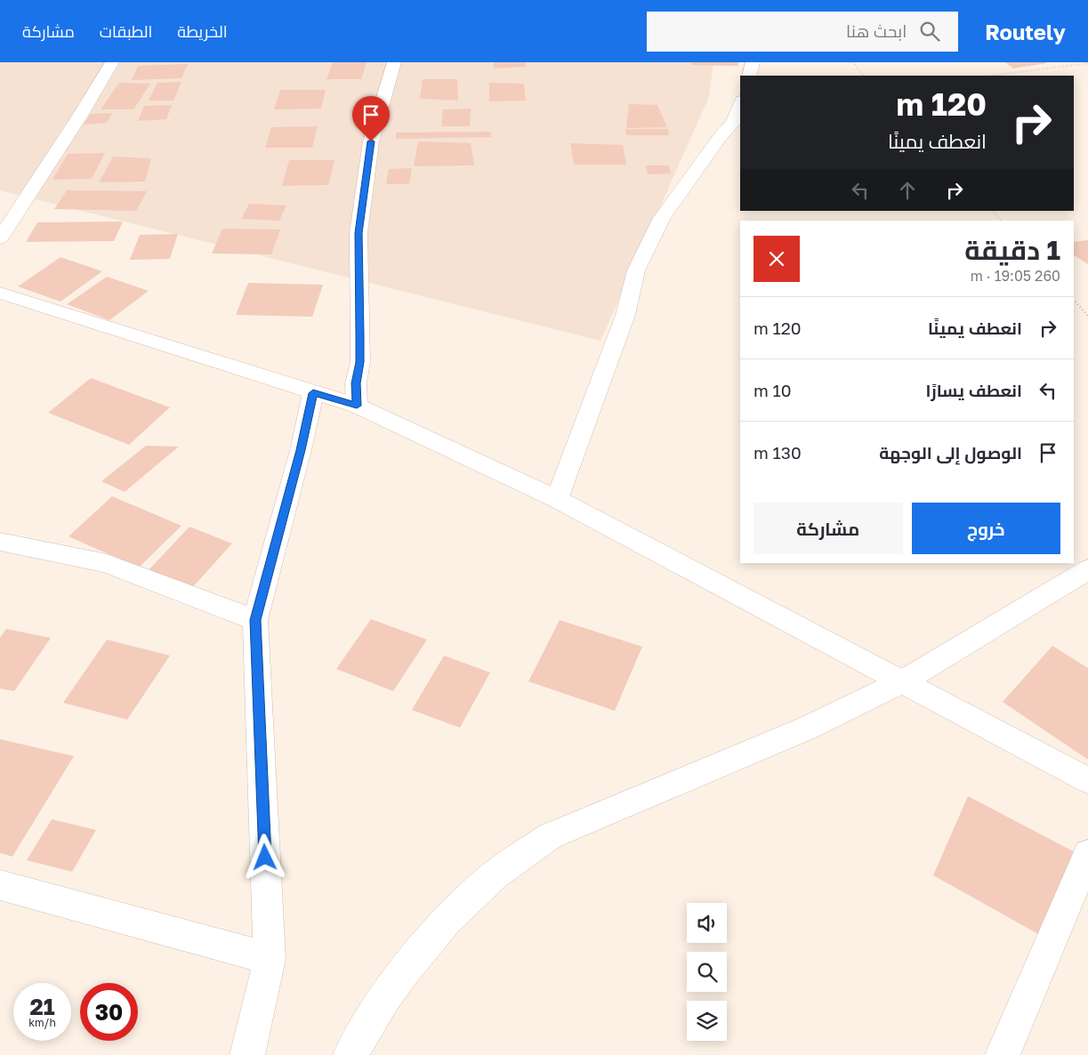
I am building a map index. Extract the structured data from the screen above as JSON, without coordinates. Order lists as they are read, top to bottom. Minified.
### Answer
{"page":{"header":"Routely","search":"ابحث هنا","nav":["الخريطة","الطبقات","مشاركة"],"turn":["120 m","انعطف يمينًا"],"heading":["1 دقيقة","260 m · 19:05"],"list":[{"name":"انعطف يمينًا","value":"120 m"},{"name":"انعطف يسارًا","value":"10 m"},{"name":"الوصول إلى الوجهة","value":"130 m"}],"buttons":["خروج","مشاركة"],"speed":"21 km/h","limit":"30"}}
